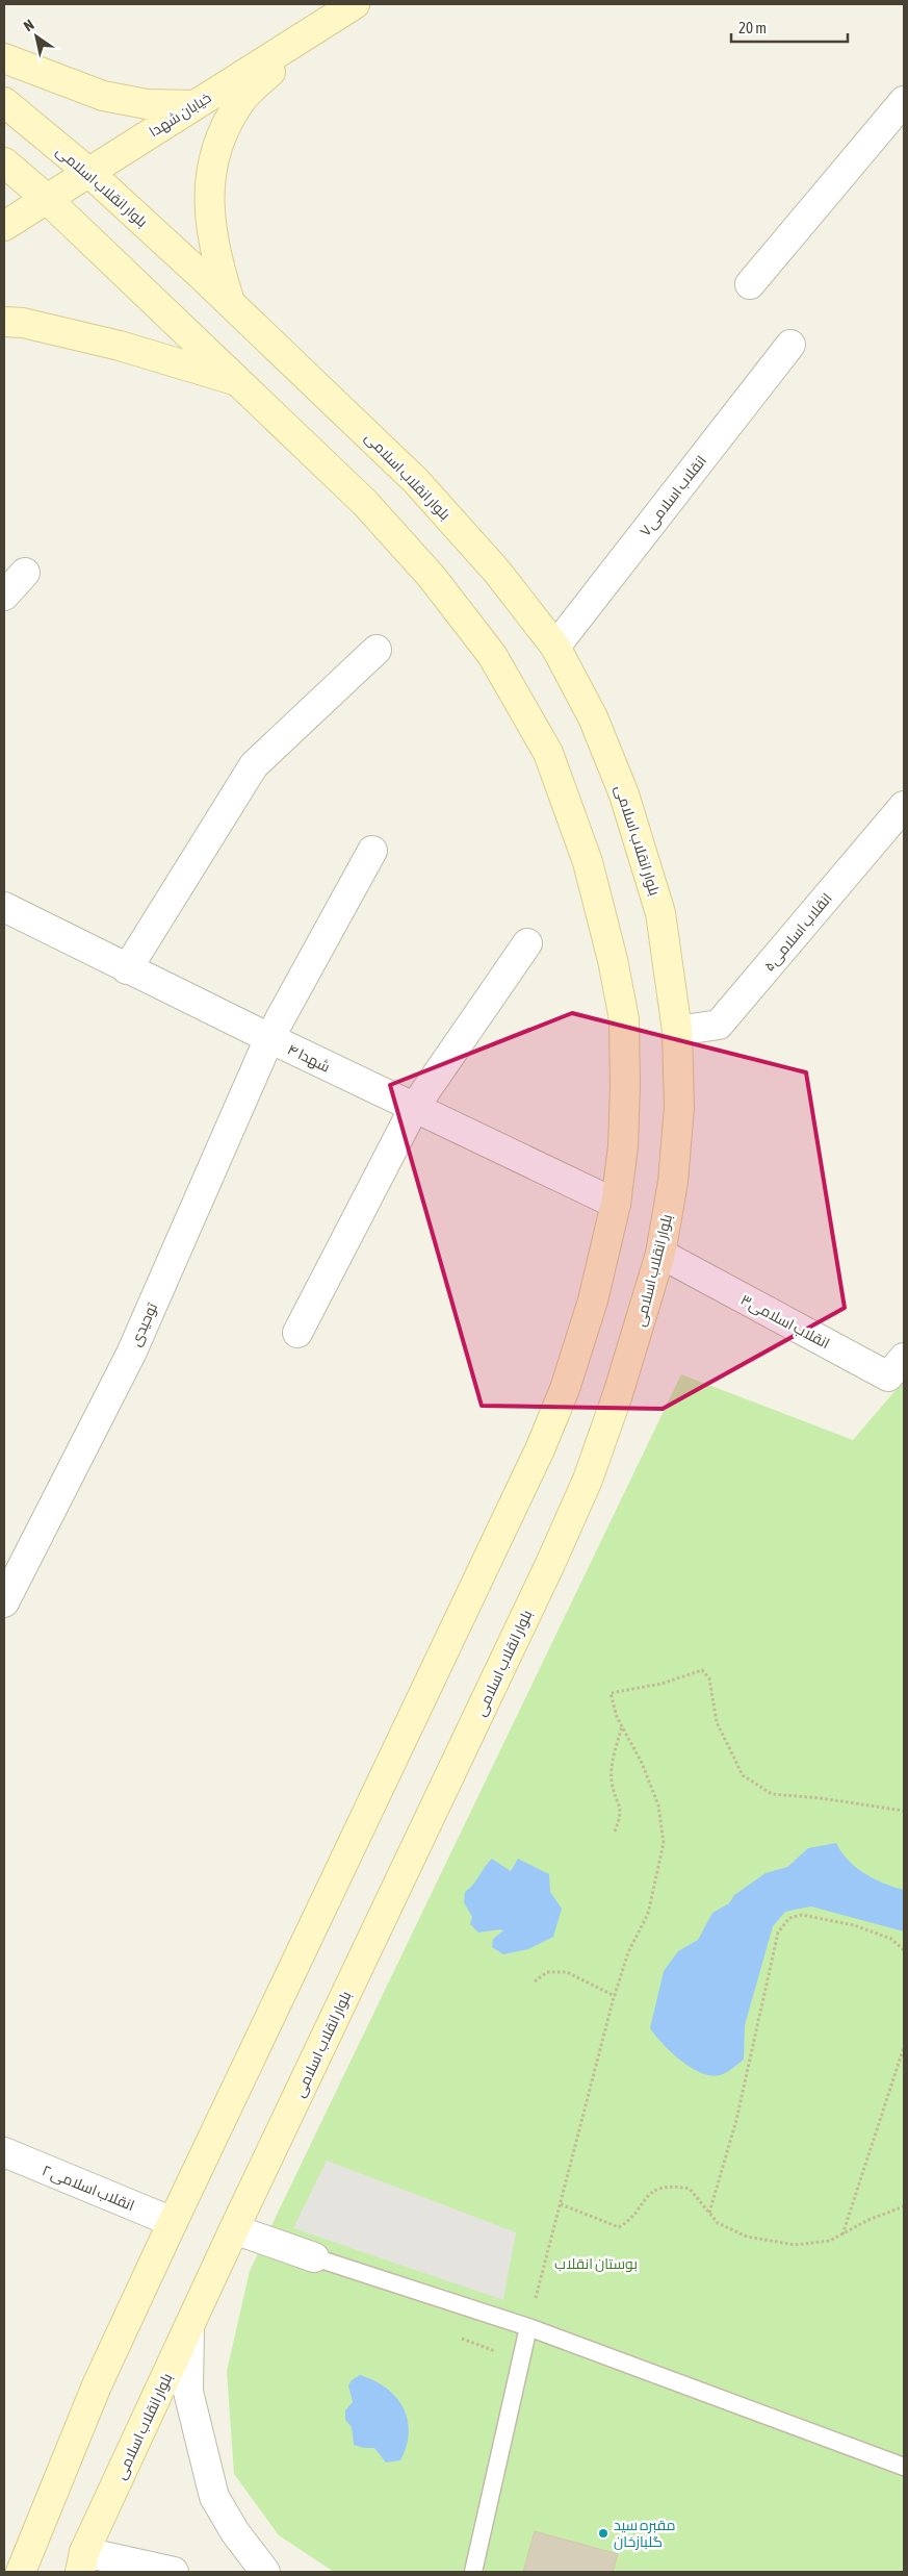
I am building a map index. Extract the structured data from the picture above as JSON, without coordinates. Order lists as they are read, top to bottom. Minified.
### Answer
{"streets":{"main road":["خیابان شهدا","بلوار انقلاب اسلامی"],"street":["انقلاب اسلامی۷","انقلاب اسلامی۵","شهدا ۴","انقلاب اسلامی۳","توحیدی","انقلاب اسلامی ۲"]},"crossings":[["خیابان شهدا","بلوار انقلاب اسلامی"],["بلوار انقلاب اسلامی","انقلاب اسلامی۷"],["بلوار انقلاب اسلامی","انقلاب اسلامی۵"],["بلوار انقلاب اسلامی","انقلاب اسلامی۳"],["شهدا ۴","توحیدی"]],"parks":["بوستان انقلاب"],"places":["مقبره سید گلبازخان"],"scale_bar":"20 m","north":"top left"}
